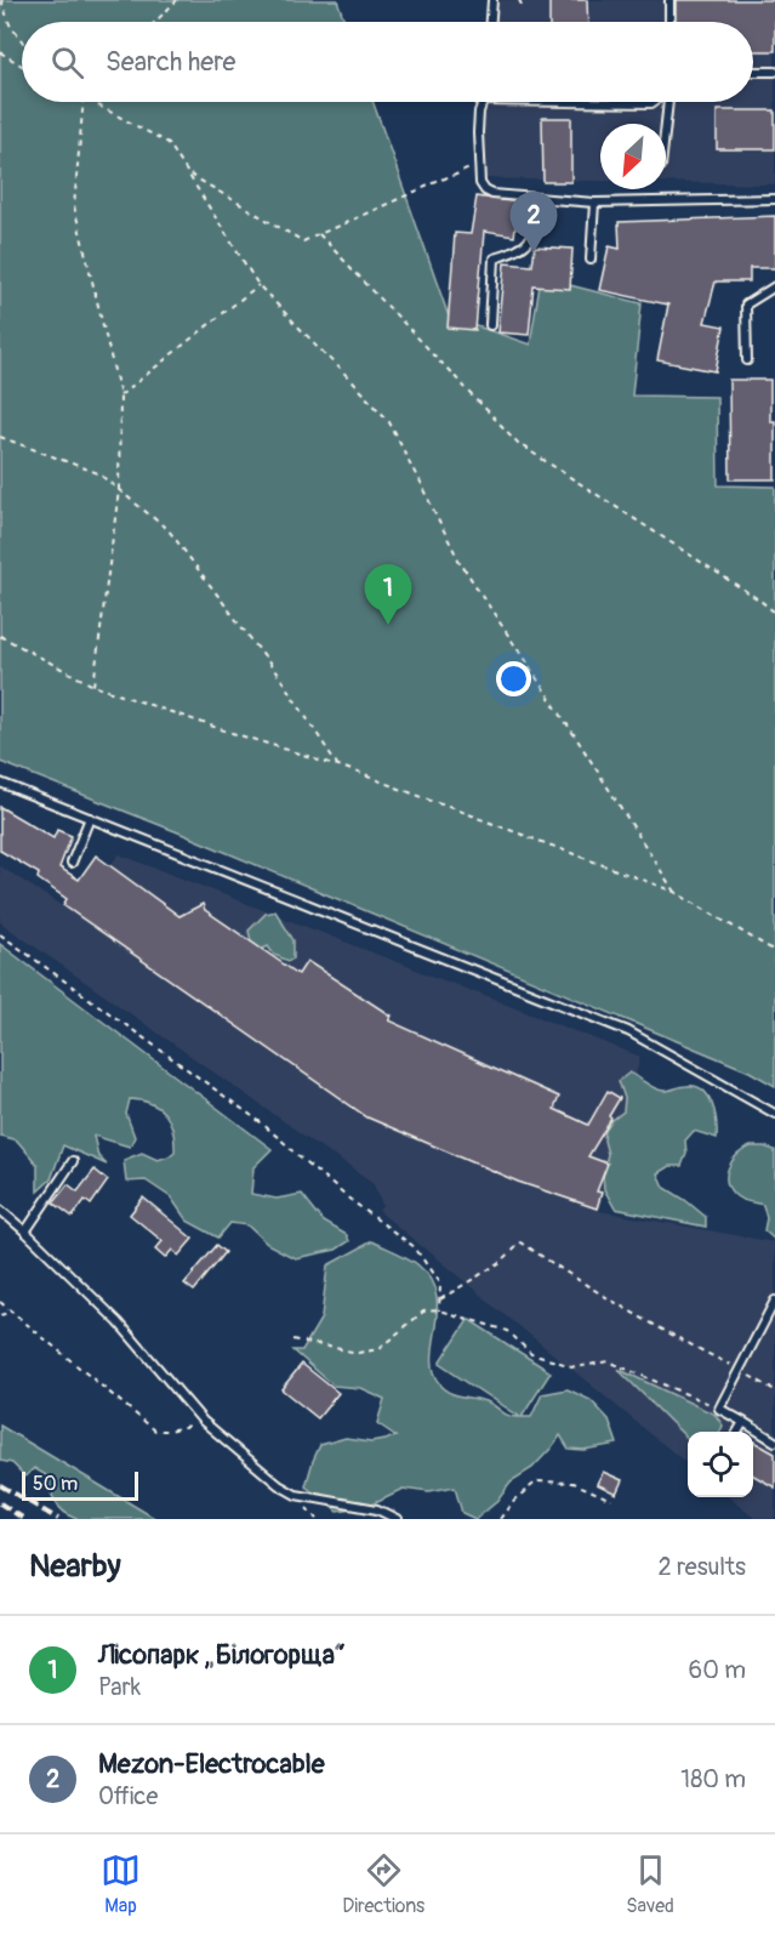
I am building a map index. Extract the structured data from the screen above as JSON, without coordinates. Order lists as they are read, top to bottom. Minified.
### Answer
{"scale_bar":"50 m","north":"bottom left","page":{"search":"Search here","pins":["2","1"],"scale":"50 m","heading":["Nearby","2 results"],"list":[{"mark":"1","name":"Лісопарк „Білогорща“","note":"Park","value":"60 m"},{"mark":"2","name":"Mezon-Electrocable","note":"Office","value":"180 m"}],"nav":["Map","Directions","Saved"]}}
